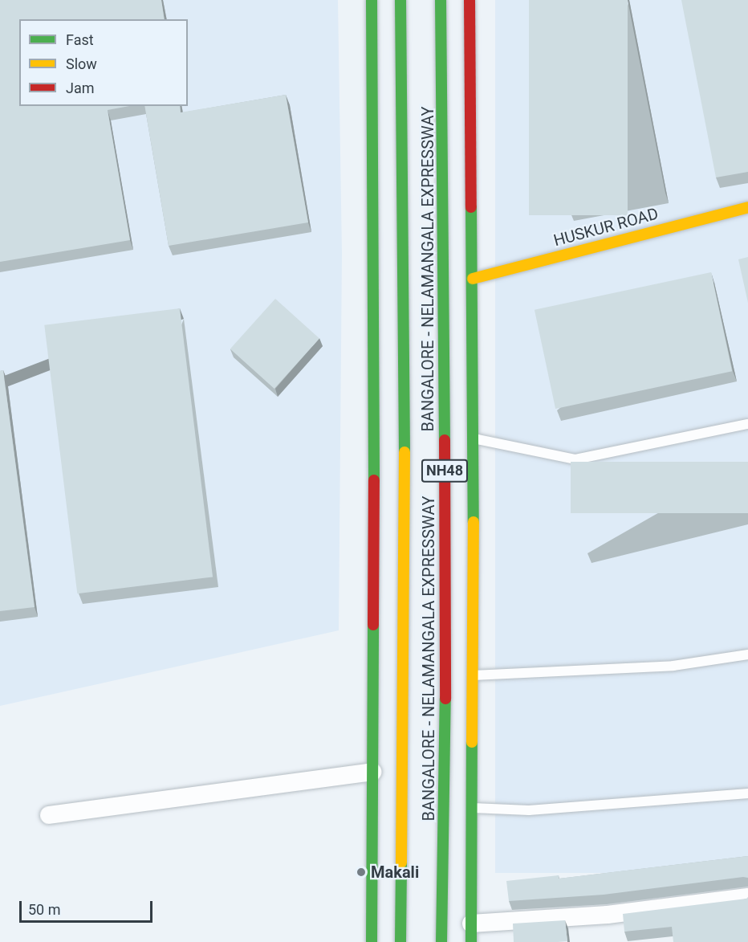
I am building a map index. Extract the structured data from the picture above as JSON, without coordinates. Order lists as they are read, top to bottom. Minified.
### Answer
{"streets":{"main road":["HUSKUR ROAD","BANGALORE - NELAMANGALA EXPRESSWAY","NH48"]},"places":["Makali"],"legend":["Fast","Slow","Jam"],"scale_bar":"50 m"}
